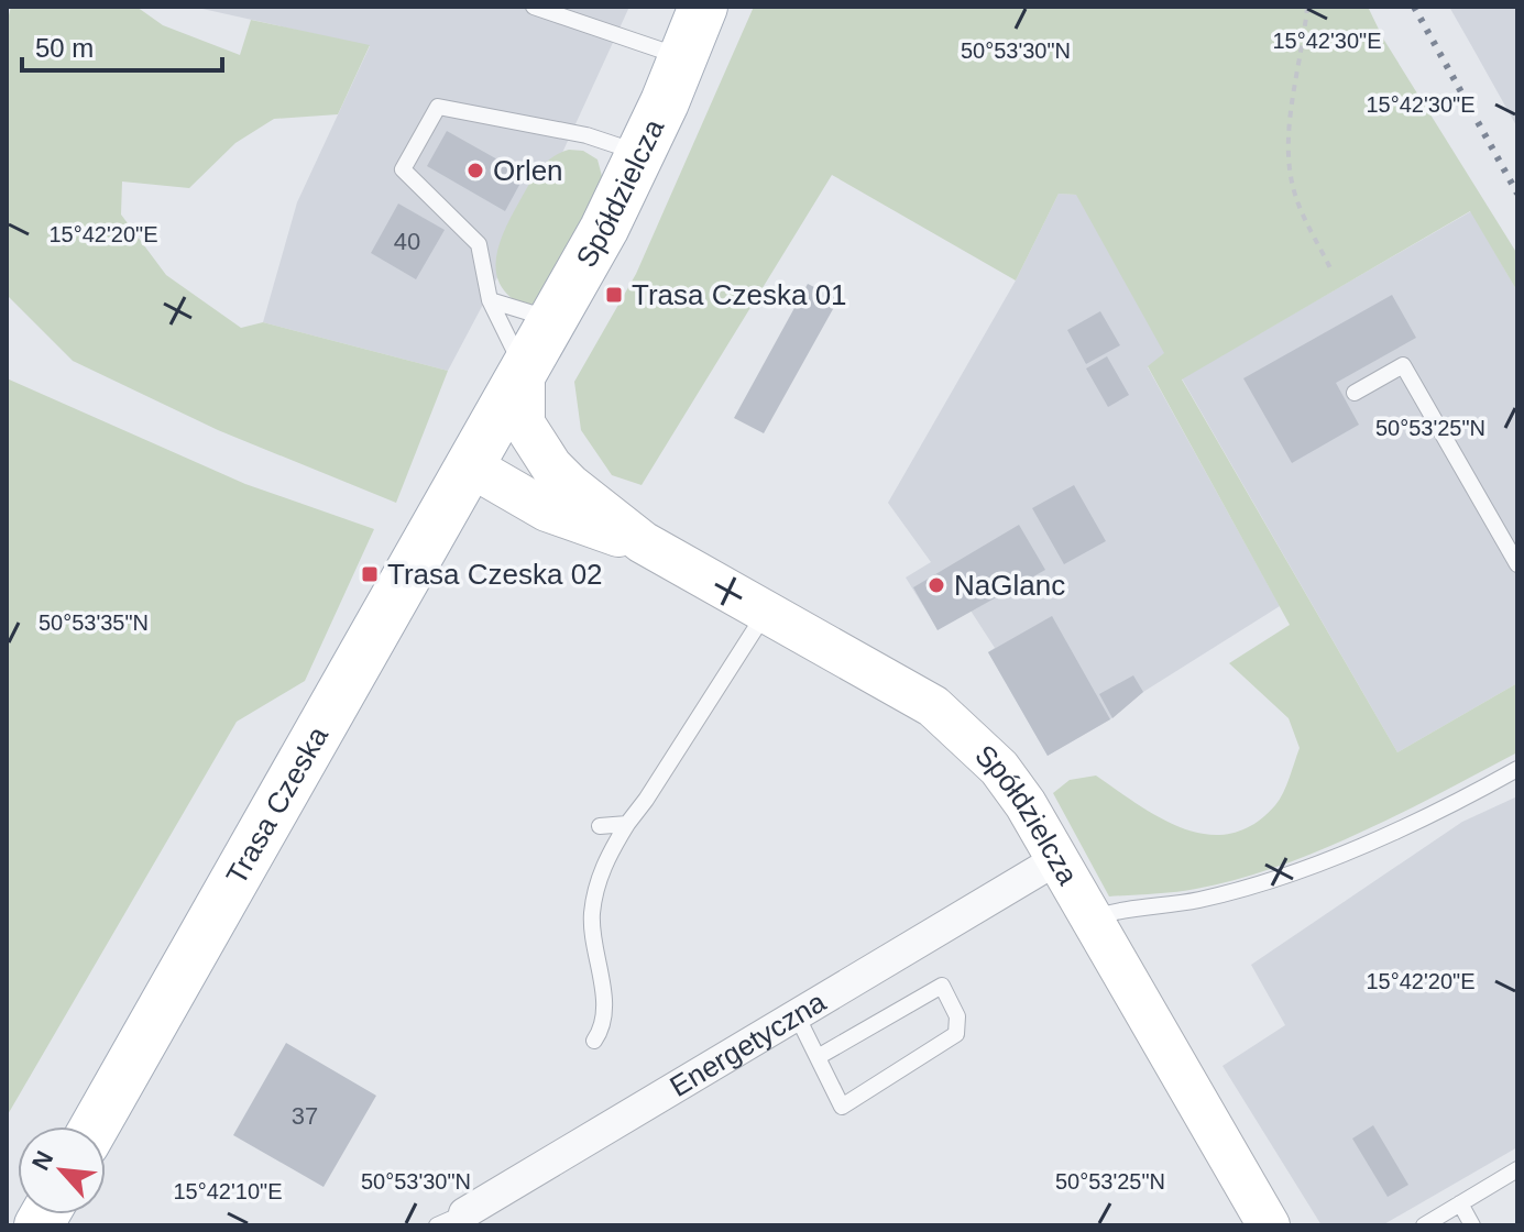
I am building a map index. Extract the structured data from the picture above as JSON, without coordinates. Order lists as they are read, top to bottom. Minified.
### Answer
{"streets":{"main road":["Spółdzielcza","Trasa Czeska"],"street":["Energetyczna"]},"crossings":[["Spółdzielcza","Trasa Czeska"],["Spółdzielcza","Energetyczna"]],"places":{"other":["Orlen","NaGlanc"],"transit":["Trasa Czeska 01","Trasa Czeska 02"]},"house_numbers":["40","37"],"scale_bar":"50 m","north":"top left","coordinates":["15°42'30\"E","50°53'30\"N","15°42'20\"E","50°53'25\"N","50°53'35\"N","15°42'10\"E"]}
